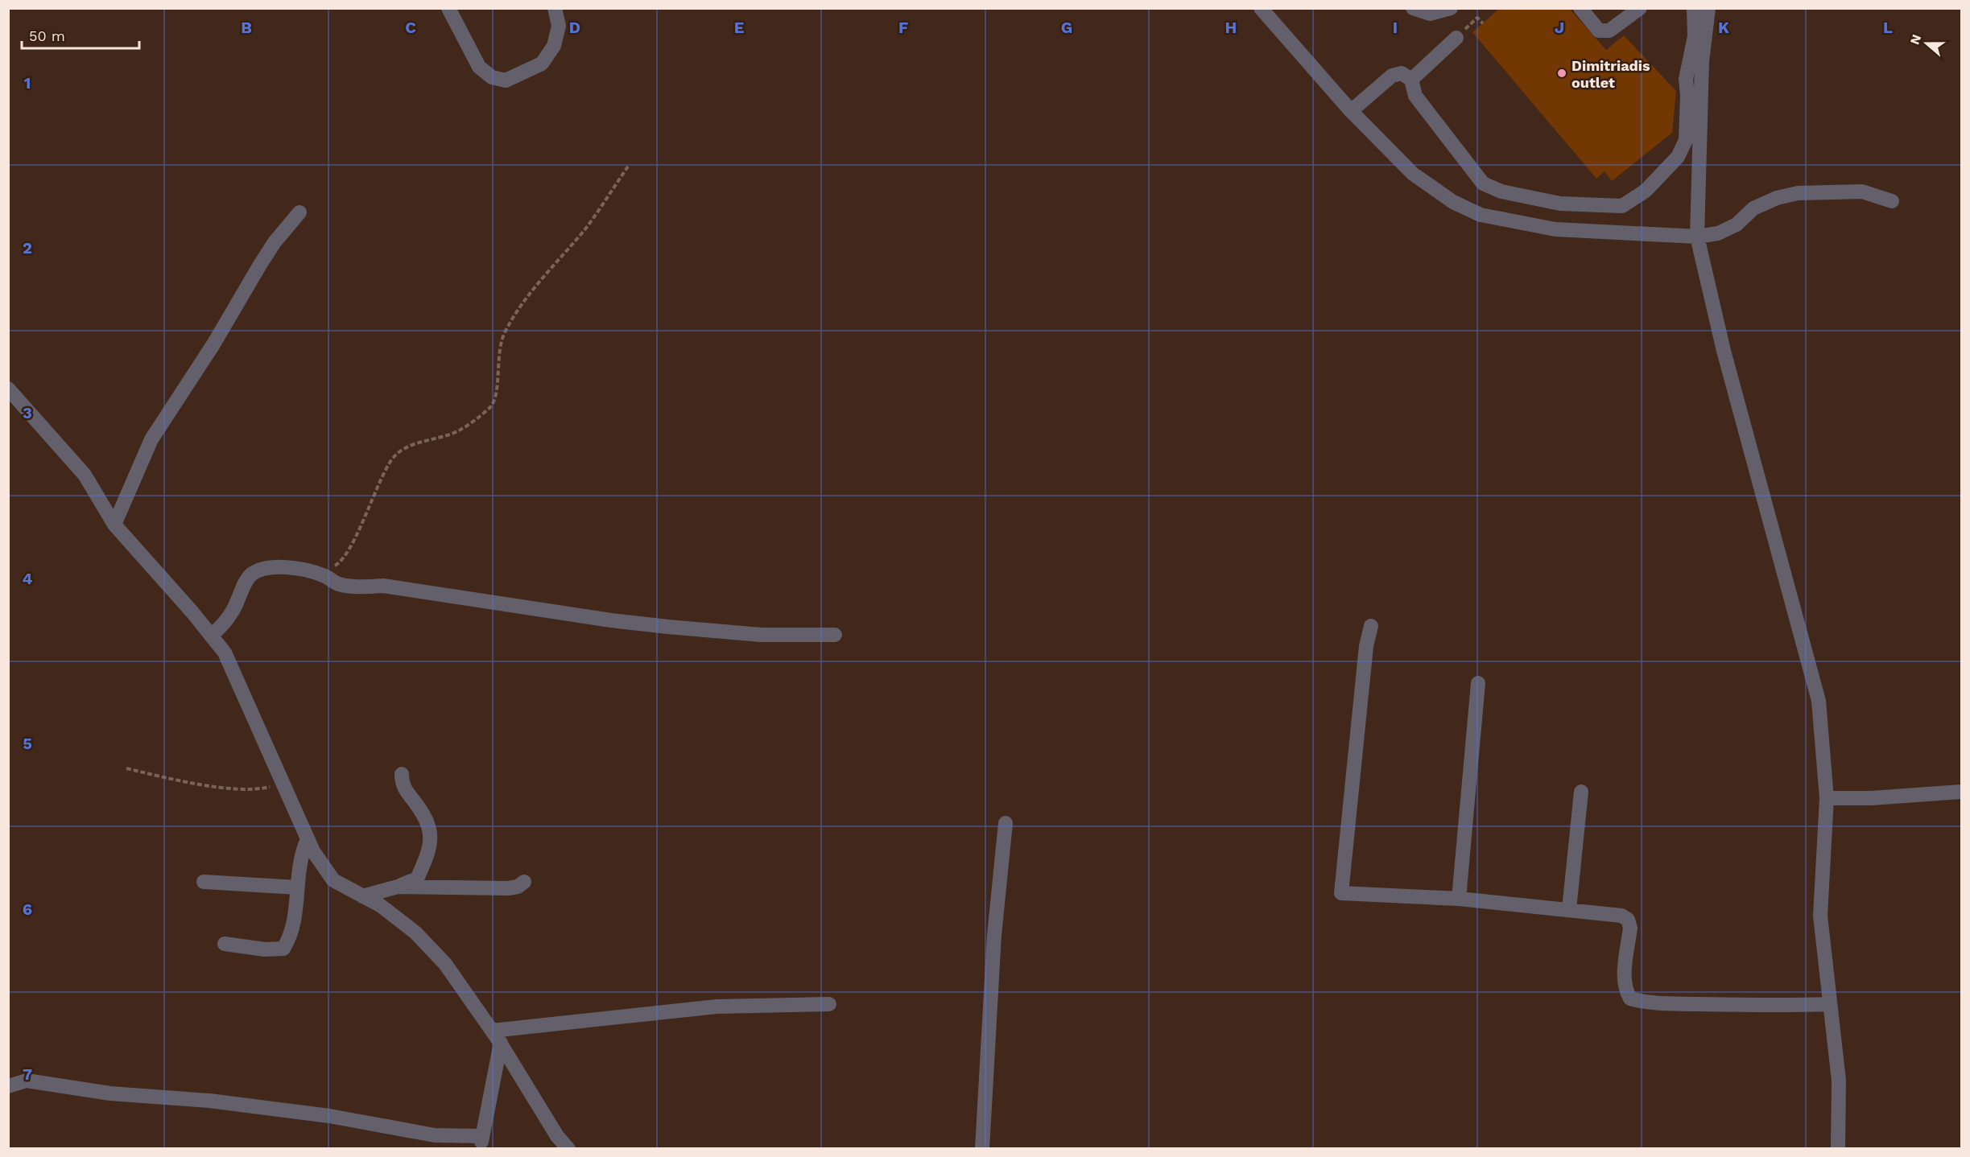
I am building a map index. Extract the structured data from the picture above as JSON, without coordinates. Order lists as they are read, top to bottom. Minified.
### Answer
{"places":["Dimitriadis outlet"],"scale_bar":"50 m","north":"left","grid":{"columns":["B","C","D","E","F","G","H","I","J","K","L"],"rows":["1","2","3","4","5","6","7"]}}
